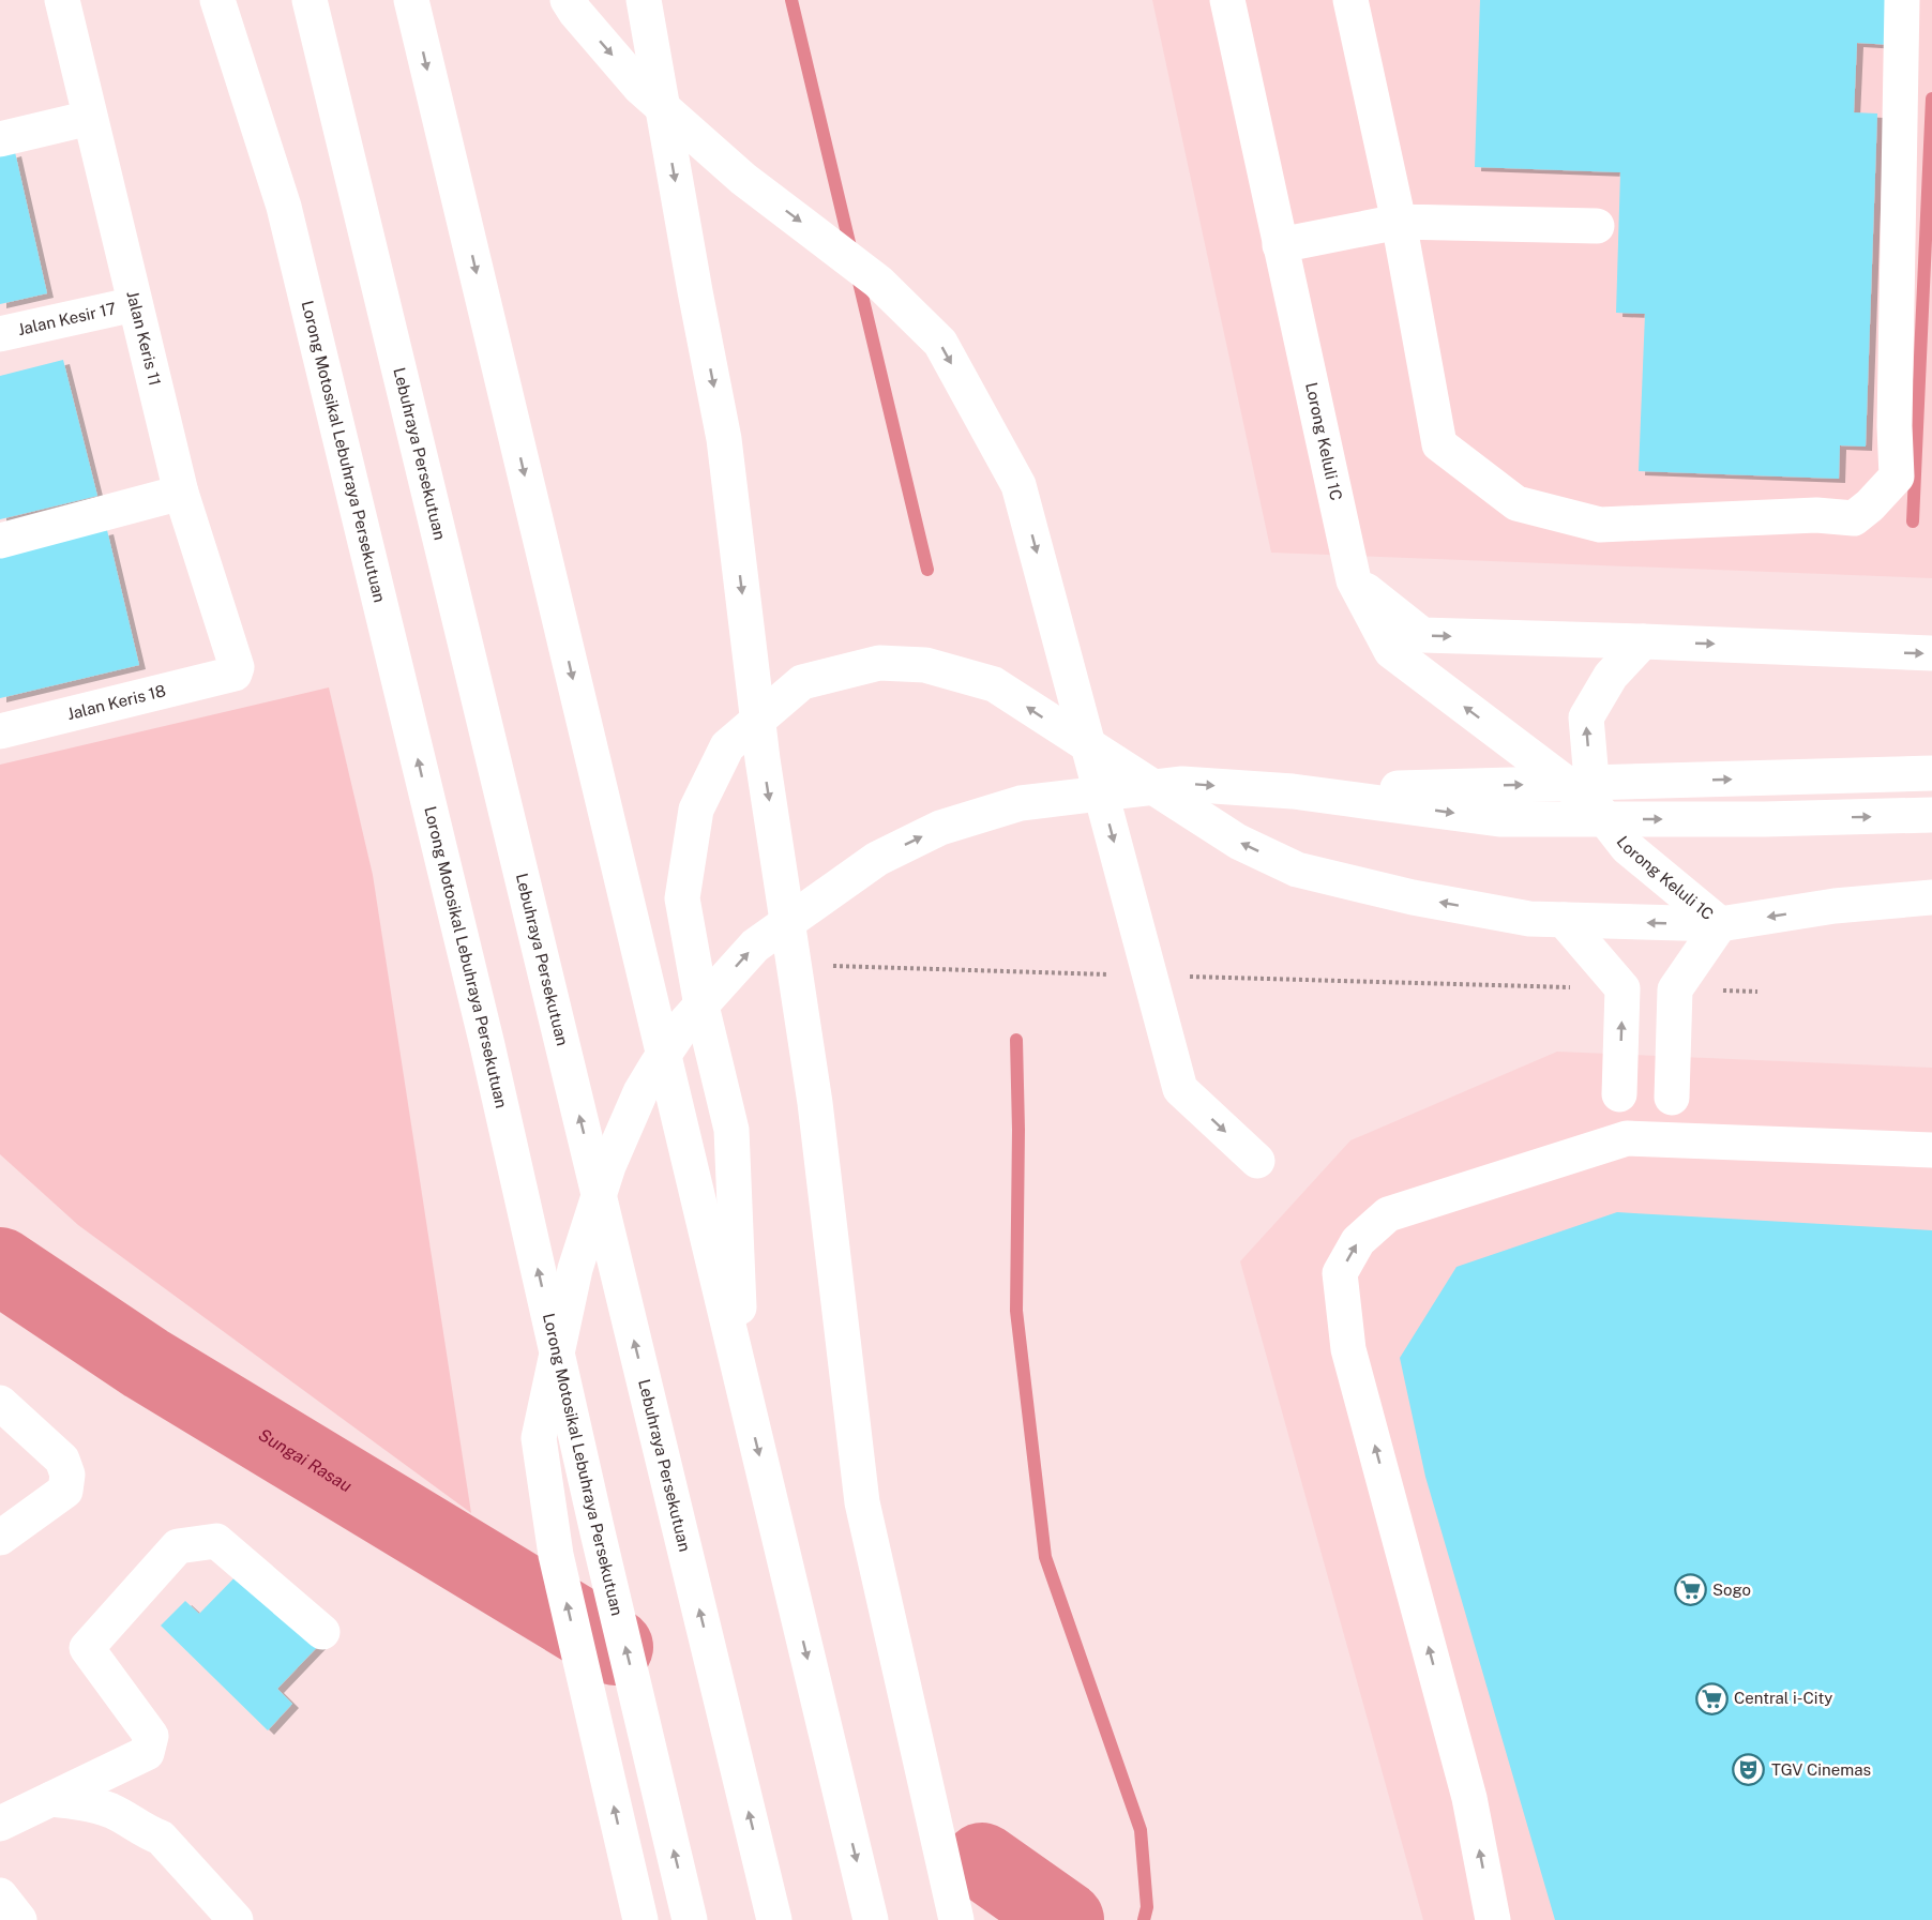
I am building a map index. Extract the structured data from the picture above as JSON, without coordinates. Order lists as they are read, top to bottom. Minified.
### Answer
{"streets":{"main road":["Jalan Kesir 17","Jalan Keris 11","Lorong Keluli 1C","Lorong Motosikal Lebuhraya Persekutuan","Lebuhraya Persekutuan","Jalan Keris 18"]},"crossings":[["Jalan Kesir 17","Jalan Keris 11"],["Jalan Keris 11","Jalan Keris 18"]],"water":["Sungai Rasau"],"places":{"supermarket":["Sogo","Central i-City"],"theatre":["TGV Cinemas"]}}
